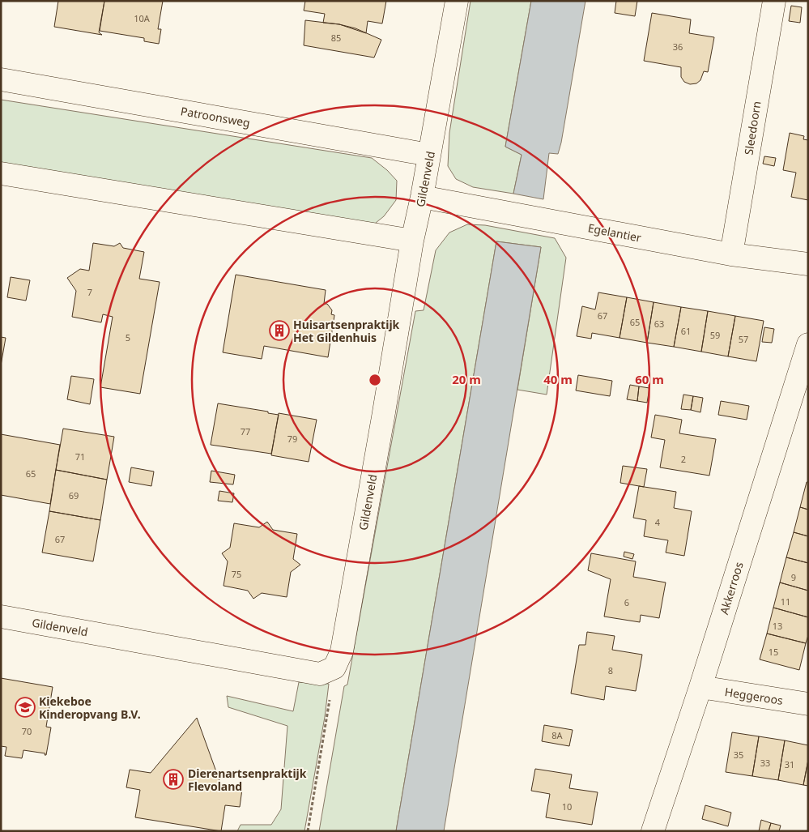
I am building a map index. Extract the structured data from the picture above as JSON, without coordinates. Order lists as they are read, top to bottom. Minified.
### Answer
{"streets":{"street":["Patroonsweg","Sleedoorn","Gildenveld","Egelantier","Akkerroos","Heggeroos"]},"crossings":[["Patroonsweg","Gildenveld"],["Sleedoorn","Egelantier"],["Gildenveld","Egelantier"],["Akkerroos","Heggeroos"]],"places":{"building":["Huisartsenpraktijk Het Gildenhuis","Dierenartsenpraktijk Flevoland"],"school or university":["Kiekeboe Kinderopvang B.V."]},"house_numbers":["10A","85","36","7","67","65","63","61","59","5","57","77","79","71","2","65","69","4","67","75","9","11","6","13","15","8","70","8A","35","33","31","10"],"rings":["20 m","40 m","60 m"]}
